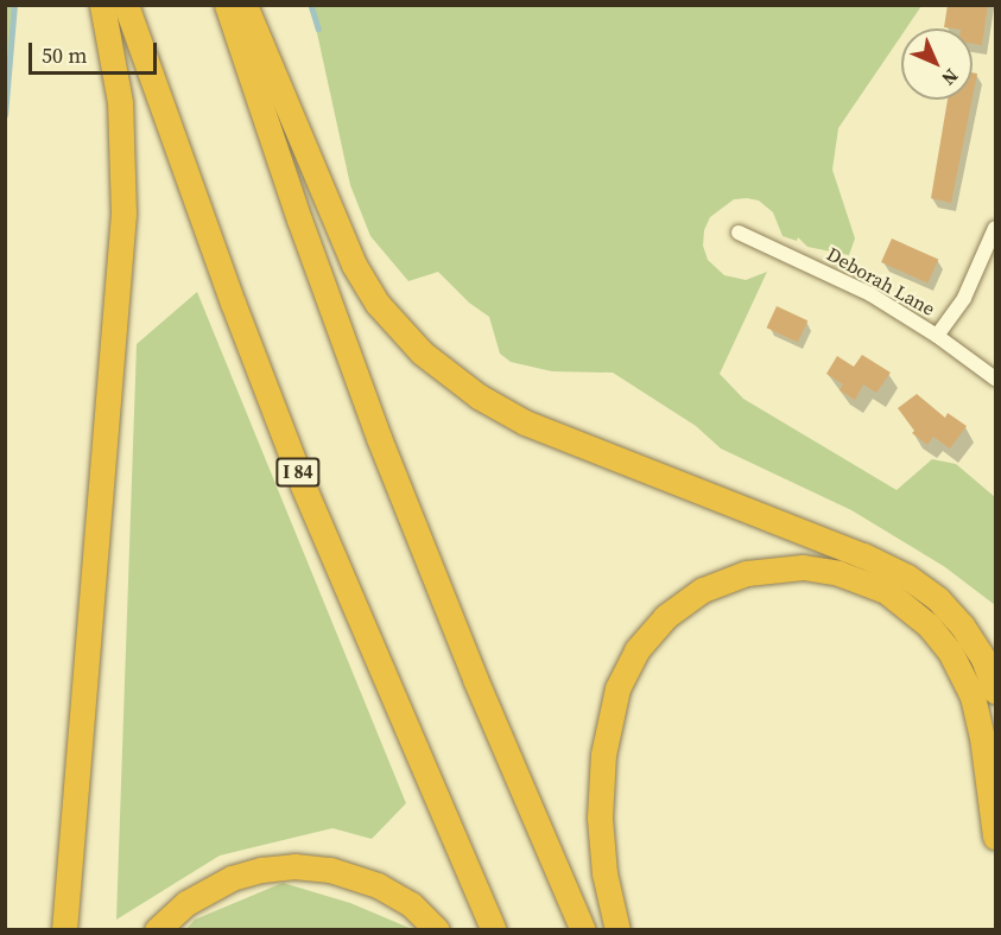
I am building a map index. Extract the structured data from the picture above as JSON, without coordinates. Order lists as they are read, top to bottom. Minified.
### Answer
{"streets":{"highway":["I 84"],"street":["Deborah Lane"]},"scale_bar":"50 m","north":"bottom right"}
